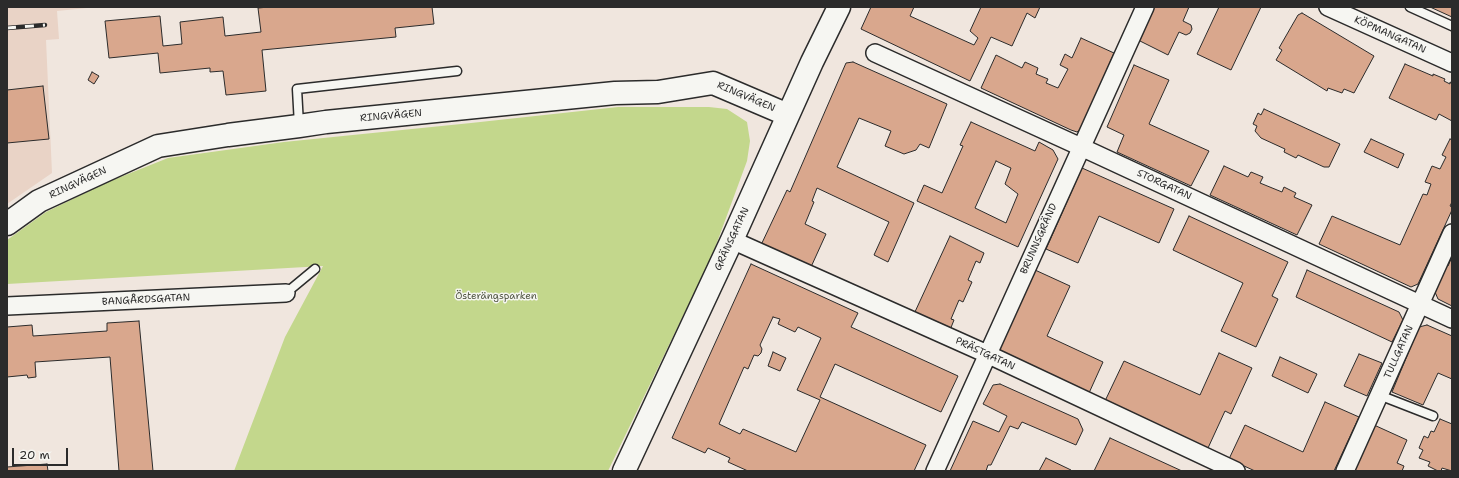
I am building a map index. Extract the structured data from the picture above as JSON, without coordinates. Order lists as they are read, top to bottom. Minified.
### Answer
{"streets":{"street":["KÖPMANGATAN","RINGVÄGEN","STORGATAN","GRÄNSGATAN","BRUNNSGRÄND","BANGÅRDSGATAN","TULLGATAN","PRÄSTGATAN"]},"crossings":[["RINGVÄGEN","GRÄNSGATAN"],["STORGATAN","BRUNNSGRÄND"],["STORGATAN","TULLGATAN"],["GRÄNSGATAN","PRÄSTGATAN"],["BRUNNSGRÄND","PRÄSTGATAN"]],"parks":["Österängsparken"],"scale_bar":"20 m"}
